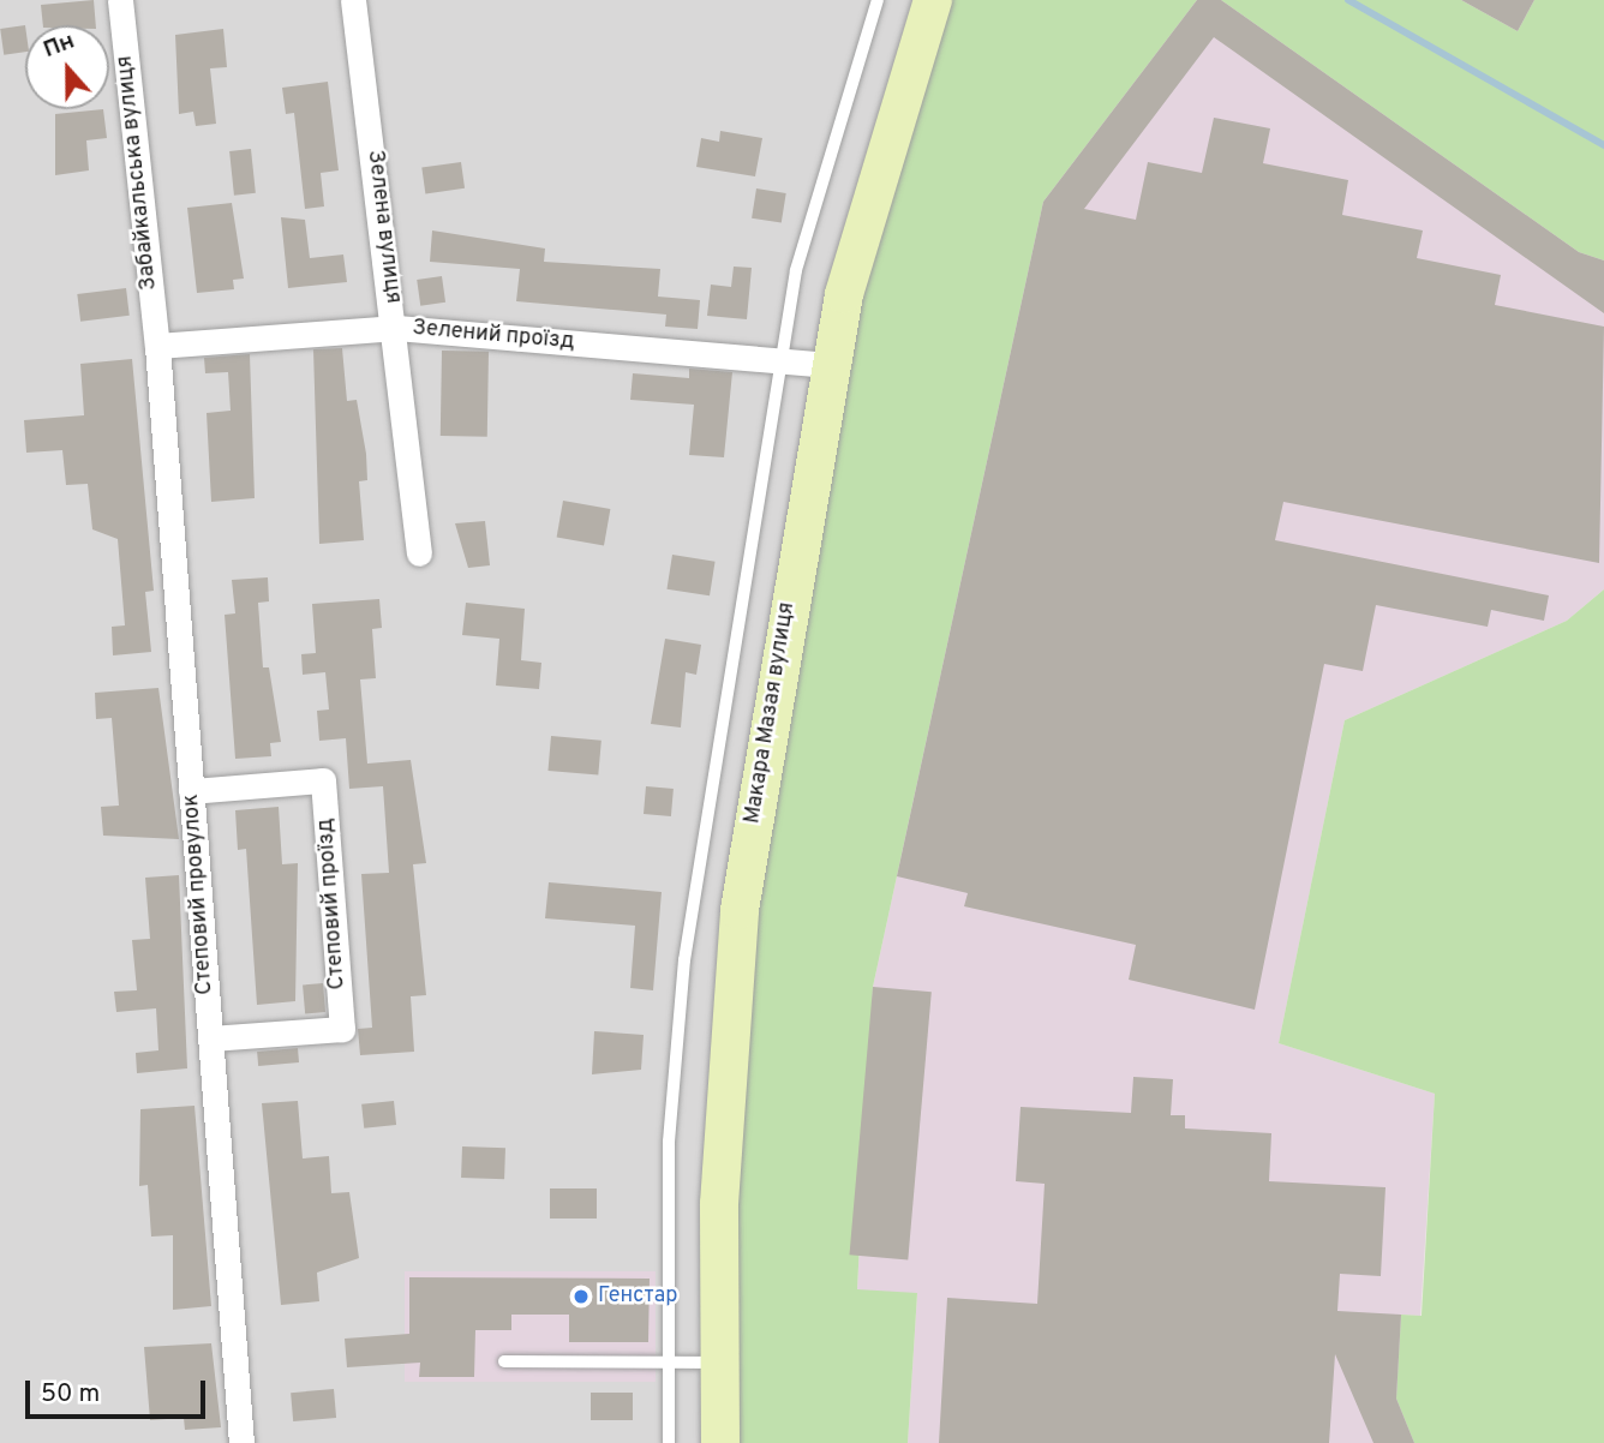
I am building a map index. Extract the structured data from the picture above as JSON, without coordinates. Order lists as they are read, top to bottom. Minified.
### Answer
{"streets":{"main road":["Макара Мазая вулиця"],"street":["Забайкальська вулиця","Зелена вулиця","Зелений проїзд","Степовий провулок","Степовий проїзд"]},"crossings":[["Забайкальська вулиця","Зелений проїзд"],["Забайкальська вулиця","Степовий провулок"],["Зелена вулиця","Зелений проїзд"],["Зелений проїзд","Макара Мазая вулиця"],["Зелений проїзд","Степовий провулок"],["Степовий провулок","Степовий проїзд"]],"places":["Генстар"],"scale_bar":"50 m","north":"top"}
